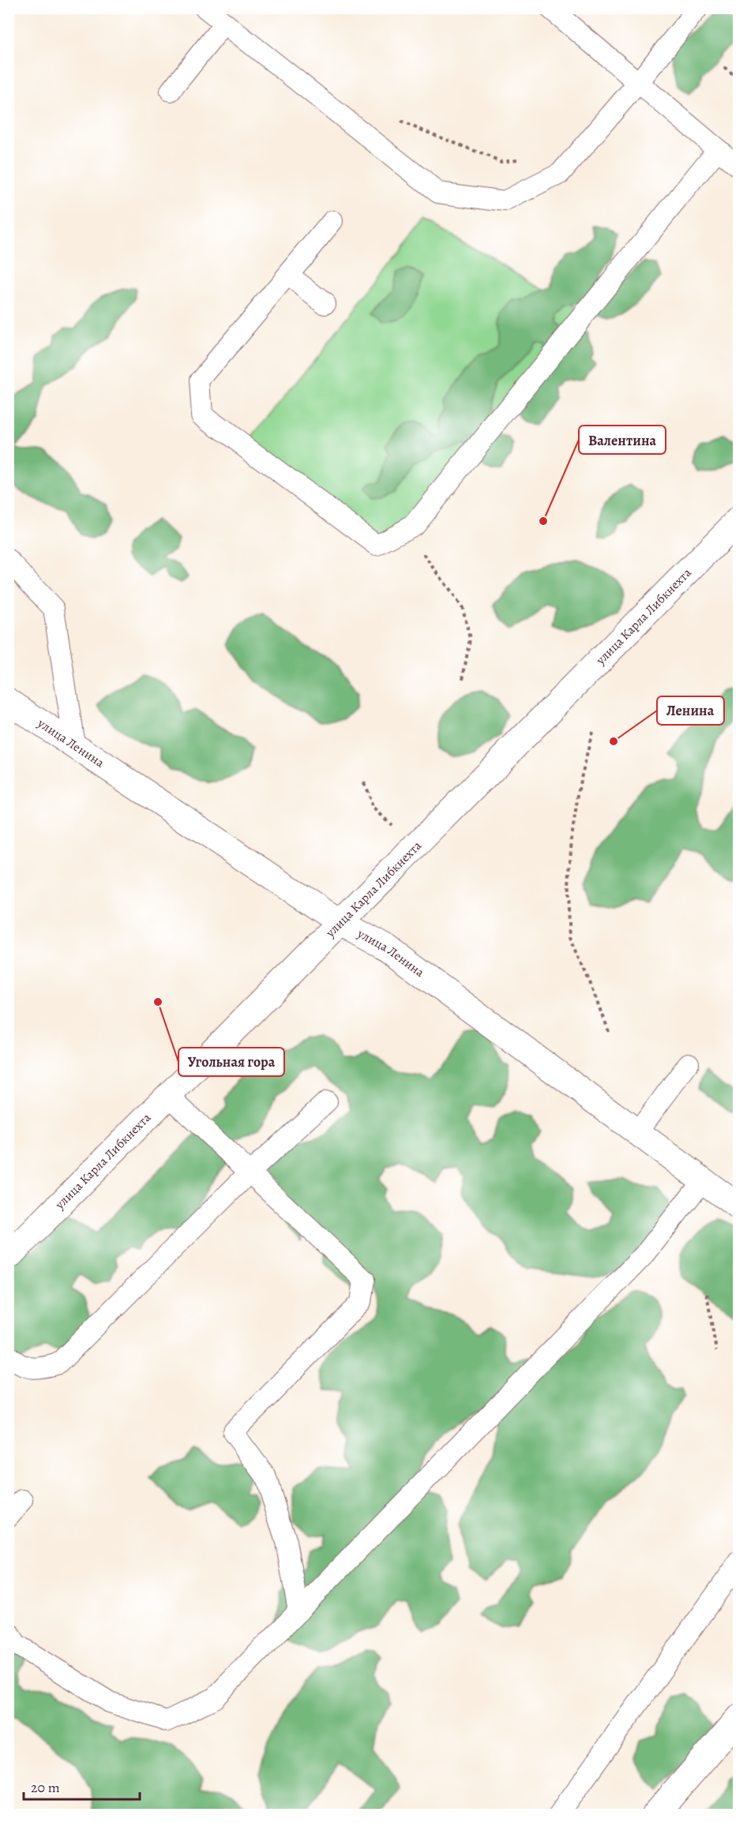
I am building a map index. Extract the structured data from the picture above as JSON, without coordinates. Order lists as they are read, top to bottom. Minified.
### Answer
{"streets":{"main road":["улица Карла Либкнехта","улица Ленина"]},"crossings":[["улица Карла Либкнехта","улица Ленина"]],"places":["Валентина","Ленина","Угольная гора"],"scale_bar":"20 m"}
